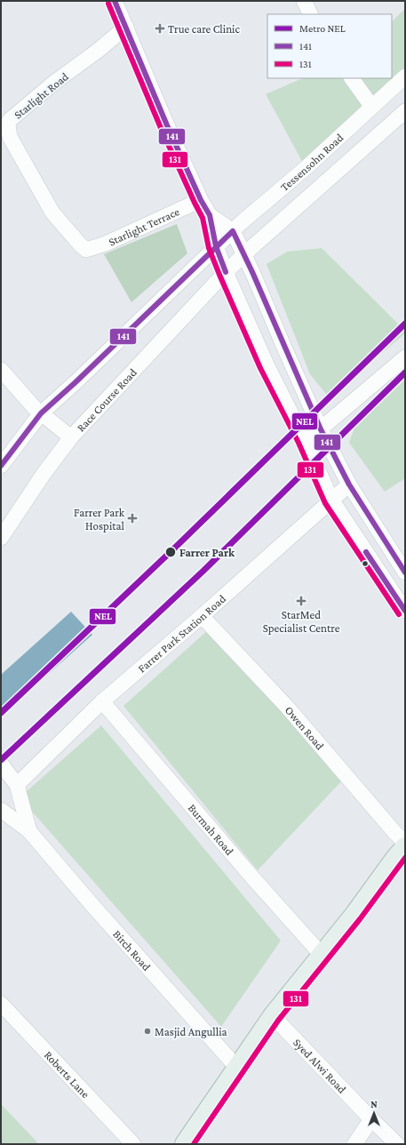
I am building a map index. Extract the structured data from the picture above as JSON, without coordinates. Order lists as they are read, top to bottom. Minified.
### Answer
{"streets":{"street":["Starlight Road","Tessensohn Road","Starlight Terrace","Race Course Road","Farrer Park Station Road","Owen Road","Burmah Road","Birch Road","Syed Alwi Road","Roberts Lane"]},"crossings":[["Starlight Road","Starlight Terrace"],["Farrer Park Station Road","Owen Road"],["Farrer Park Station Road","Burmah Road"],["Farrer Park Station Road","Birch Road"]],"places":{"health":["True care Clinic","Farrer Park Hospital","StarMed Specialist Centre"],"other":["Farrer Park","Masjid Angullia"]},"lines":["transit line 141","transit line 131","metro line NEL"],"legend":["Metro NEL","141","131"],"north":"top"}
